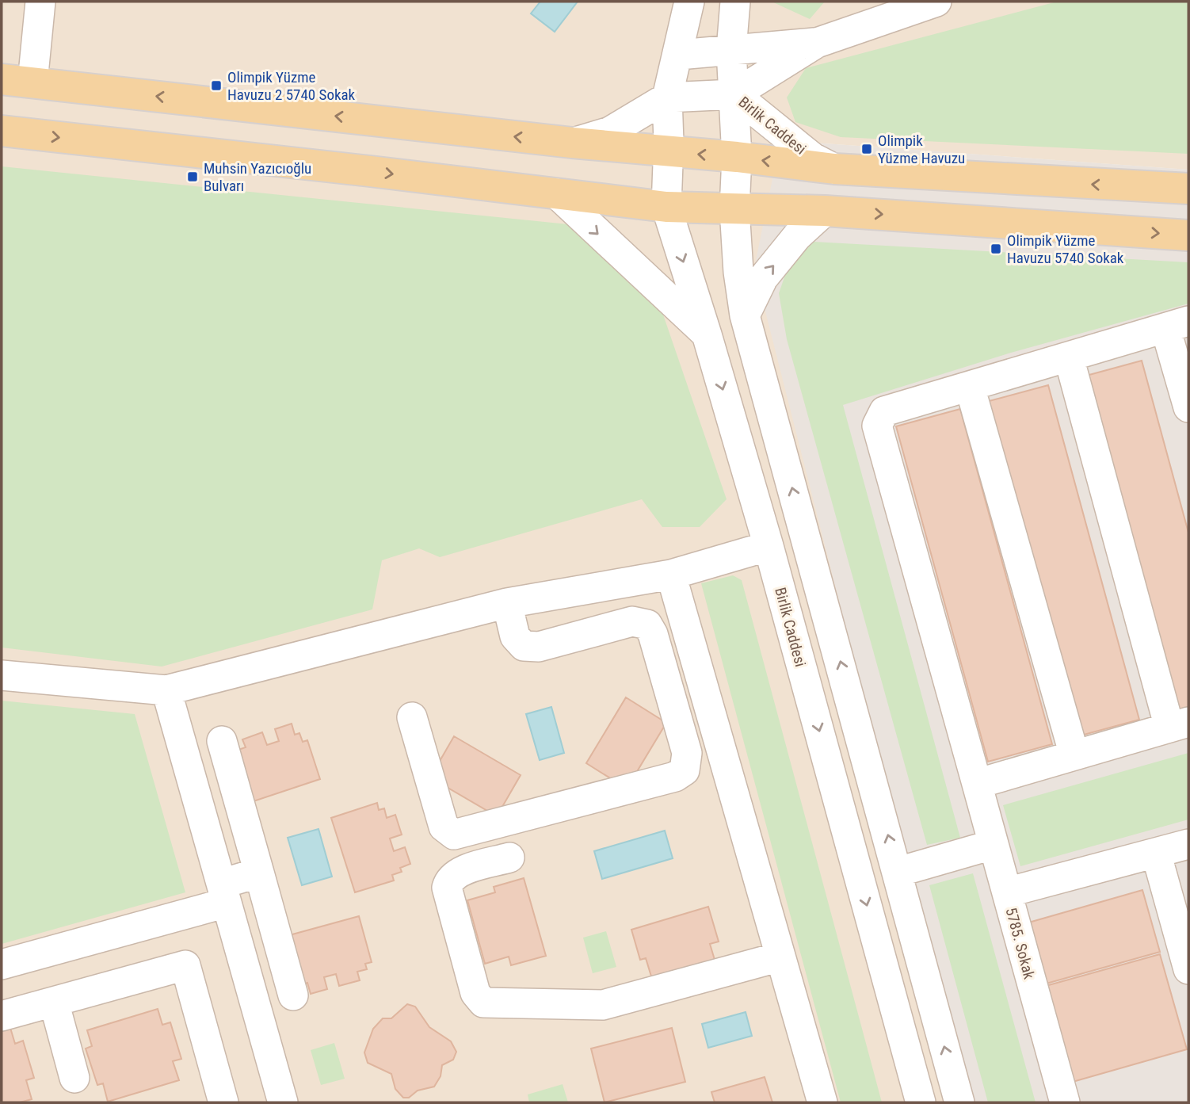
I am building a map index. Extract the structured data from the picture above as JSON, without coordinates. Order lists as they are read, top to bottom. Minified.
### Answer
{"streets":{"street":["Birlik Caddesi","5785. Sokak"]},"places":{"transit":["Olimpik Yüzme Havuzu 2 5740 Sokak","Olimpik Yüzme Havuzu","Muhsin Yazıcıoğlu Bulvarı","Olimpik Yüzme Havuzu 5740 Sokak"]}}
